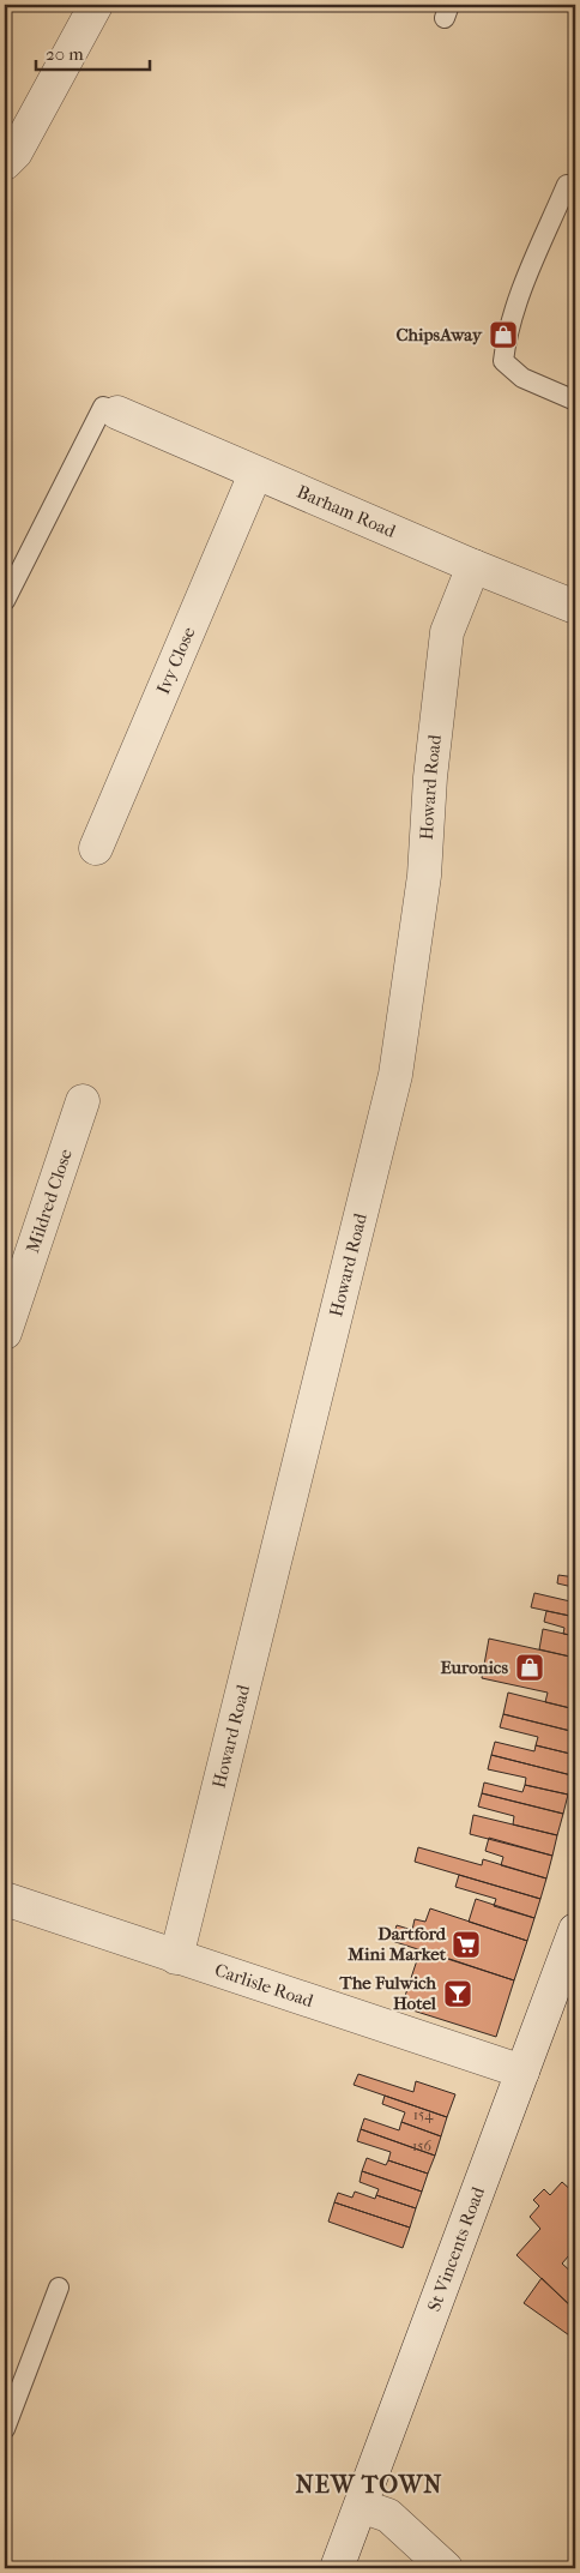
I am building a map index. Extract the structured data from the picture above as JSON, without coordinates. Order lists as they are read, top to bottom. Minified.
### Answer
{"streets":{"street":["Barham Road","Ivy Close","Howard Road","Mildred Close","Carlisle Road","St Vincents Road"]},"crossings":[["Barham Road","Ivy Close"],["Barham Road","Howard Road"],["Howard Road","Carlisle Road"],["Carlisle Road","St Vincents Road"]],"districts":["NEW TOWN"],"places":{"shop":["ChipsAway","Euronics"],"supermarket":["Dartford Mini Market"],"bar":["The Fulwich Hotel"]},"house_numbers":["154","156"],"scale_bar":"20 m"}
